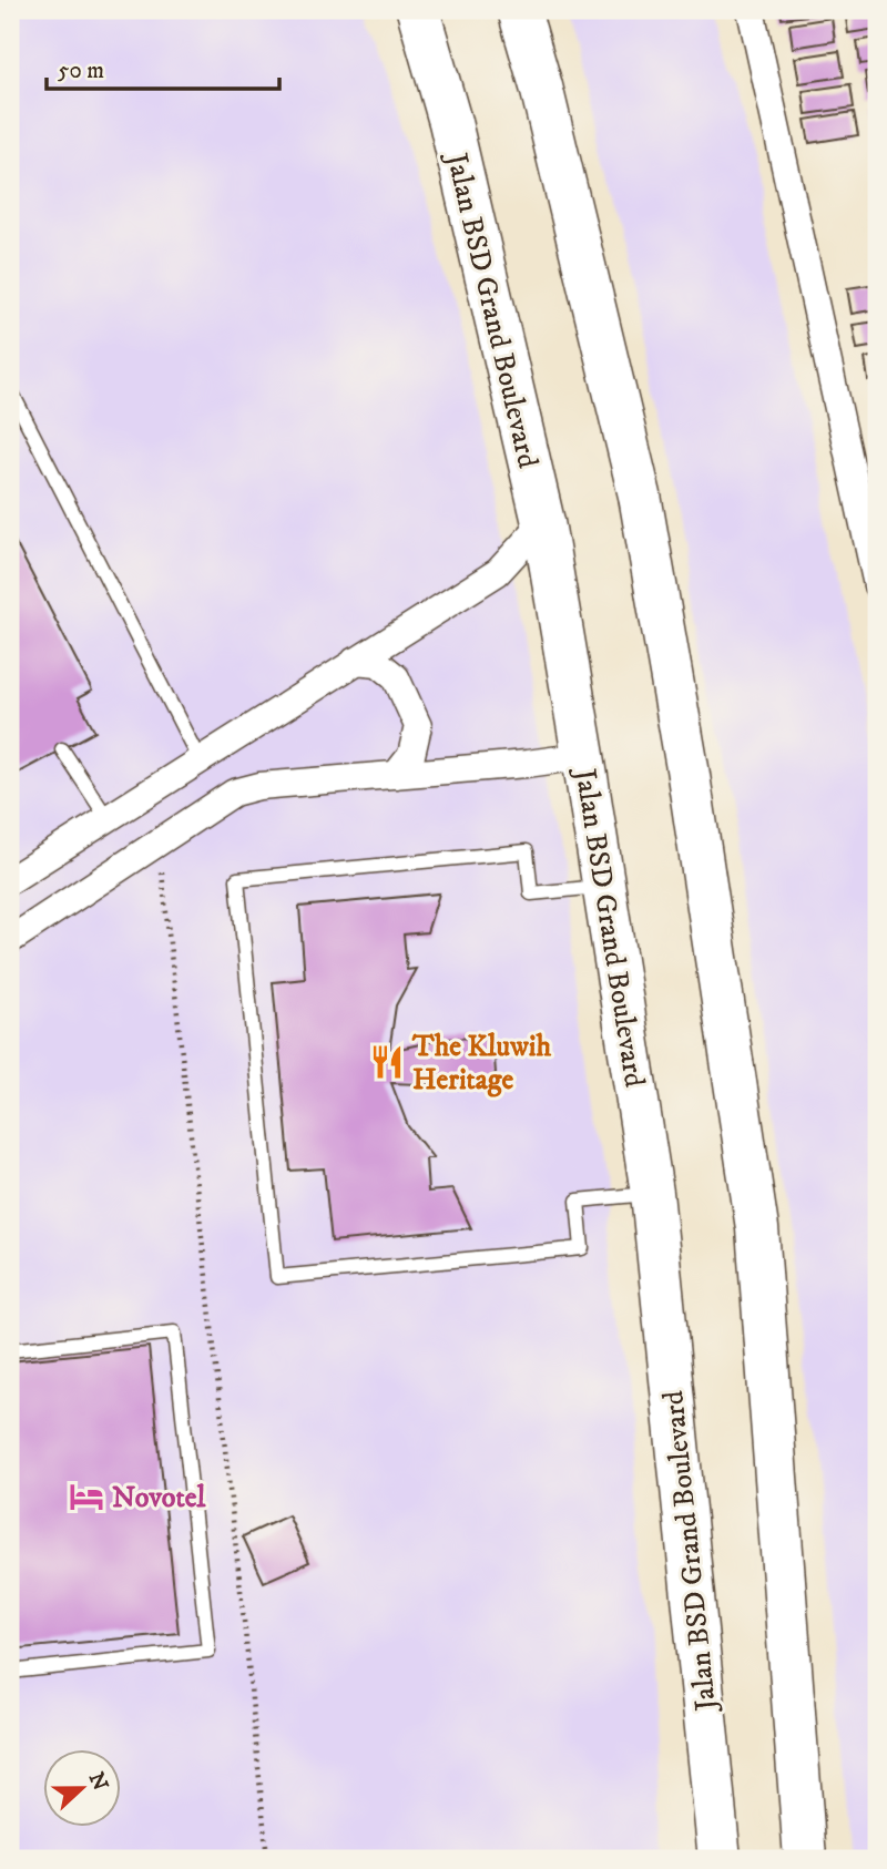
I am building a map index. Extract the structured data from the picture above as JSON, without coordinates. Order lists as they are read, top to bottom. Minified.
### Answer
{"streets":{"main road":["Jalan BSD Grand Boulevard"]},"places":{"restaurant":["The Kluwih Heritage"],"hotel":["Novotel"]},"scale_bar":"50 m","north":"right"}
